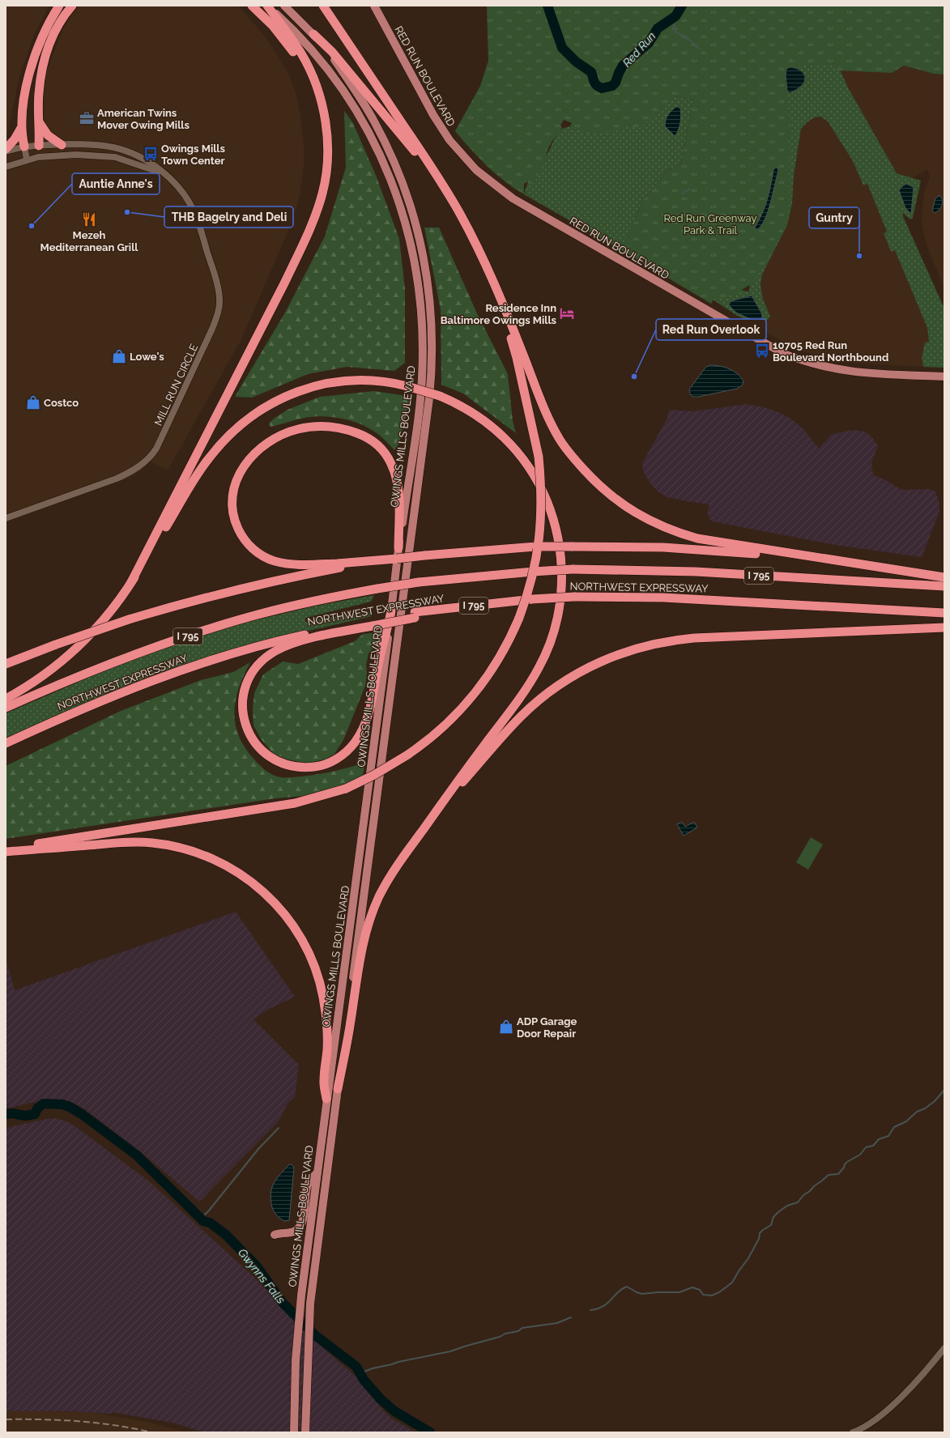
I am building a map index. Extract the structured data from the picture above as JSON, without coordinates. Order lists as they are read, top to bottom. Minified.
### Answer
{"streets":{"highway":["I 795","NORTHWEST EXPRESSWAY"],"main road":["RED RUN BOULEVARD","OWINGS MILLS BOULEVARD"],"street":["MILL RUN CIRCLE"]},"water":["Red Run","Gwynns Falls"],"parks":["Red Run Greenway Park & Trail"],"places":{"office":["American Twins Mover Owing Mills"],"bus stop":["Owings Mills Town Center","10705 Red Run Boulevard Northbound"],"other":["THB Bagelry and Deli","Auntie Anne's","Guntry","Red Run Overlook"],"restaurant":["Mezeh Mediterranean Grill"],"hotel":["Residence Inn Baltimore Owings Mills"],"shop":["Lowe's","Costco","ADP Garage Door Repair"]}}
